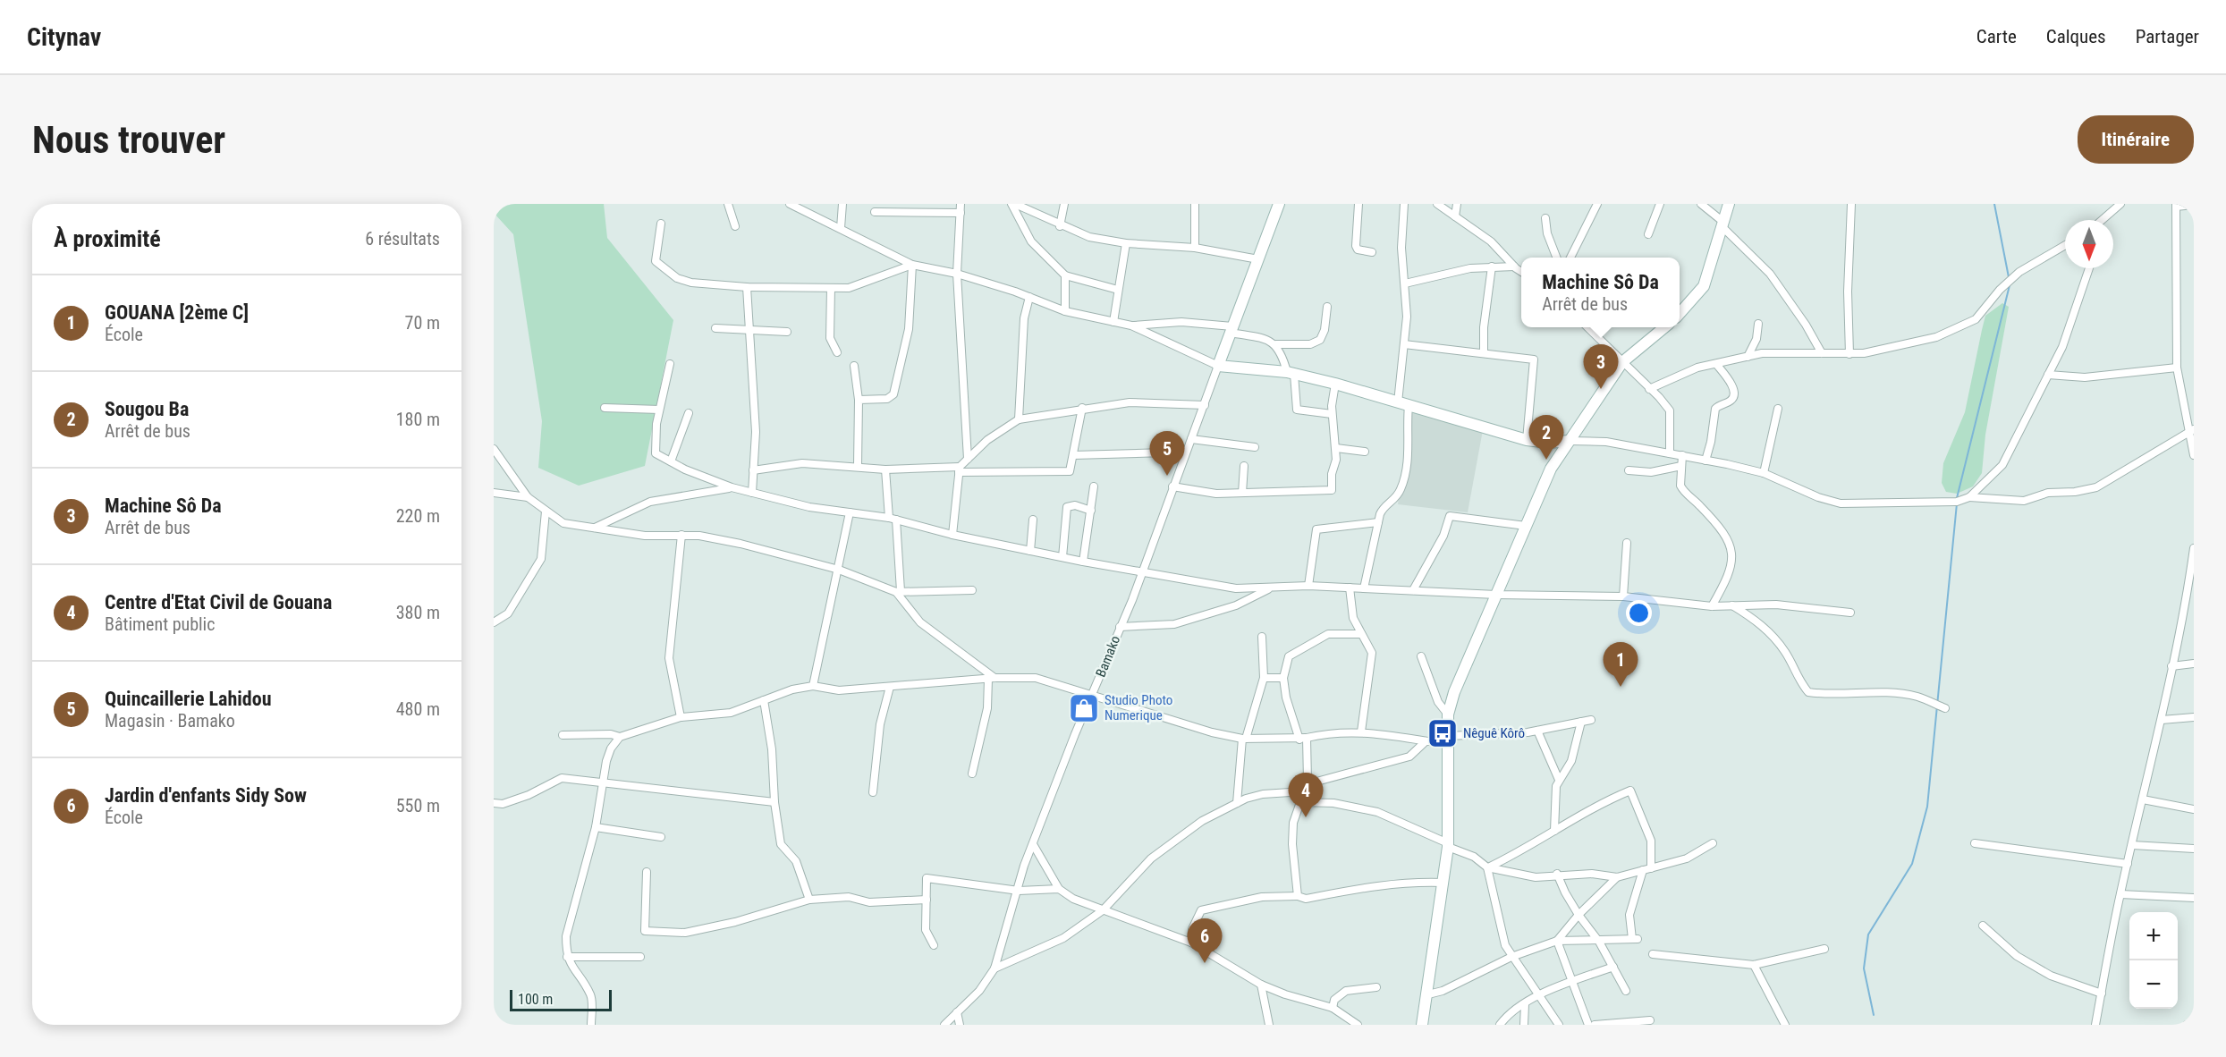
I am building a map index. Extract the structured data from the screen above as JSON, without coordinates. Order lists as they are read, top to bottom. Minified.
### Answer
{"streets":{"street":["Bamako"]},"places":{"shop":["Studio Photo Numerique"],"bus stop":["Nêguê Kôrô"]},"scale_bar":"100 m","north":"bottom","page":{"header":"Citynav","nav":["Carte","Calques","Partager"],"buttons":"Itinéraire","title":"Nous trouver","heading":["À proximité","6 résultats"],"popup":["Machine Sô Da","Arrêt de bus"],"list":[{"mark":"1","name":"GOUANA [2ème C]","note":"École","value":"70 m"},{"mark":"2","name":"Sougou Ba","note":"Arrêt de bus","value":"180 m"},{"mark":"3","name":"Machine Sô Da","note":"Arrêt de bus","value":"220 m"},{"mark":"4","name":"Centre d'Etat Civil de Gouana","note":"Bâtiment public","value":"380 m"},{"mark":"5","name":"Quincaillerie Lahidou","note":"Magasin · Bamako","value":"480 m"},{"mark":"6","name":"Jardin d'enfants Sidy Sow","note":"École","value":"550 m"}],"pins":["3","2","5","1","4","6"],"map_buttons":["+","−"],"scale":"100 m"}}
